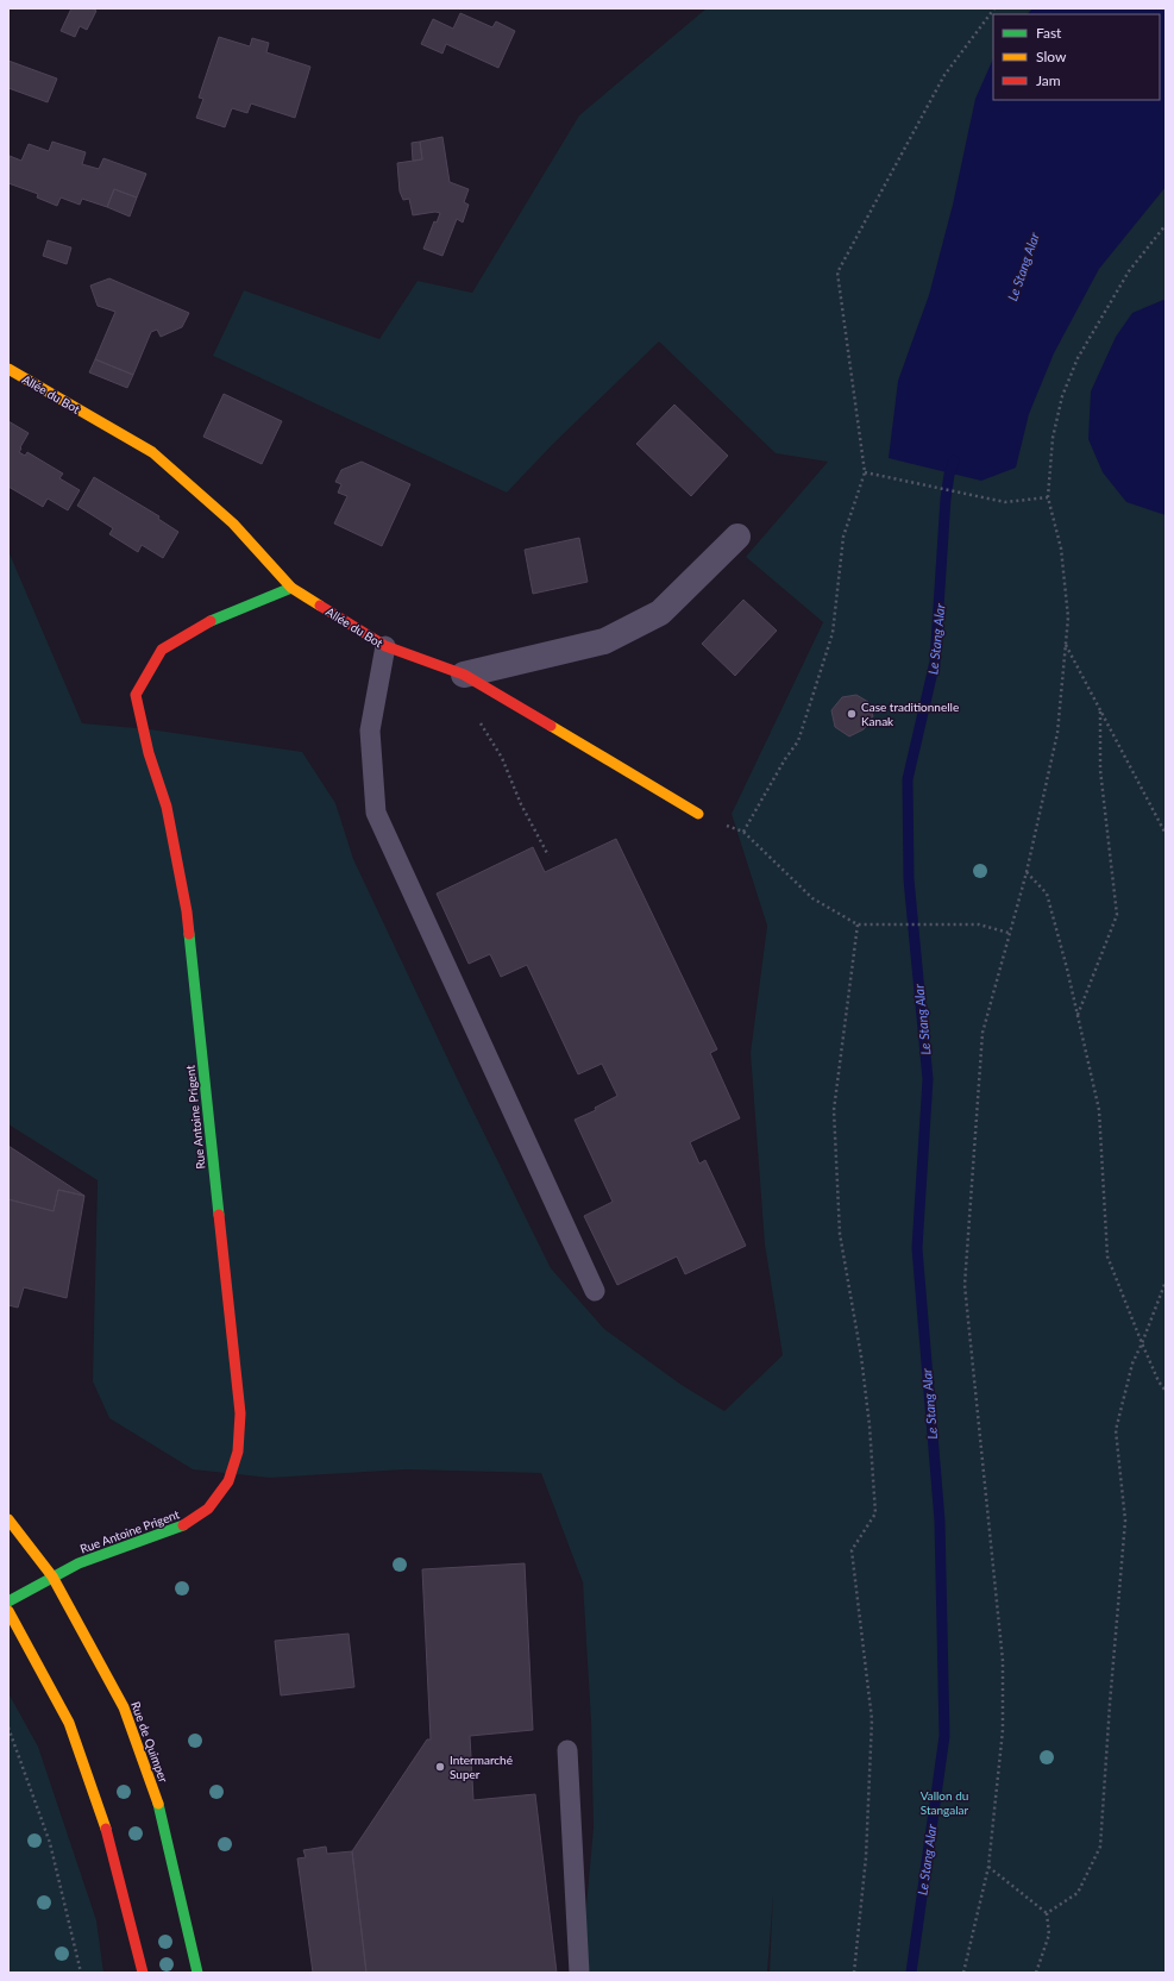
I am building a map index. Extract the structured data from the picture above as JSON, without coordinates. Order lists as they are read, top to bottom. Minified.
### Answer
{"streets":{"street":["Allée du Bot","Rue Antoine Prigent","Rue de Quimper"]},"crossings":[["Allée du Bot","Rue Antoine Prigent"],["Rue Antoine Prigent","Rue de Quimper"]],"water":["Le Stang Alar"],"parks":["Vallon du Stangalar"],"places":["Case traditionnelle Kanak","Intermarché Super"],"legend":["Fast","Slow","Jam"]}
